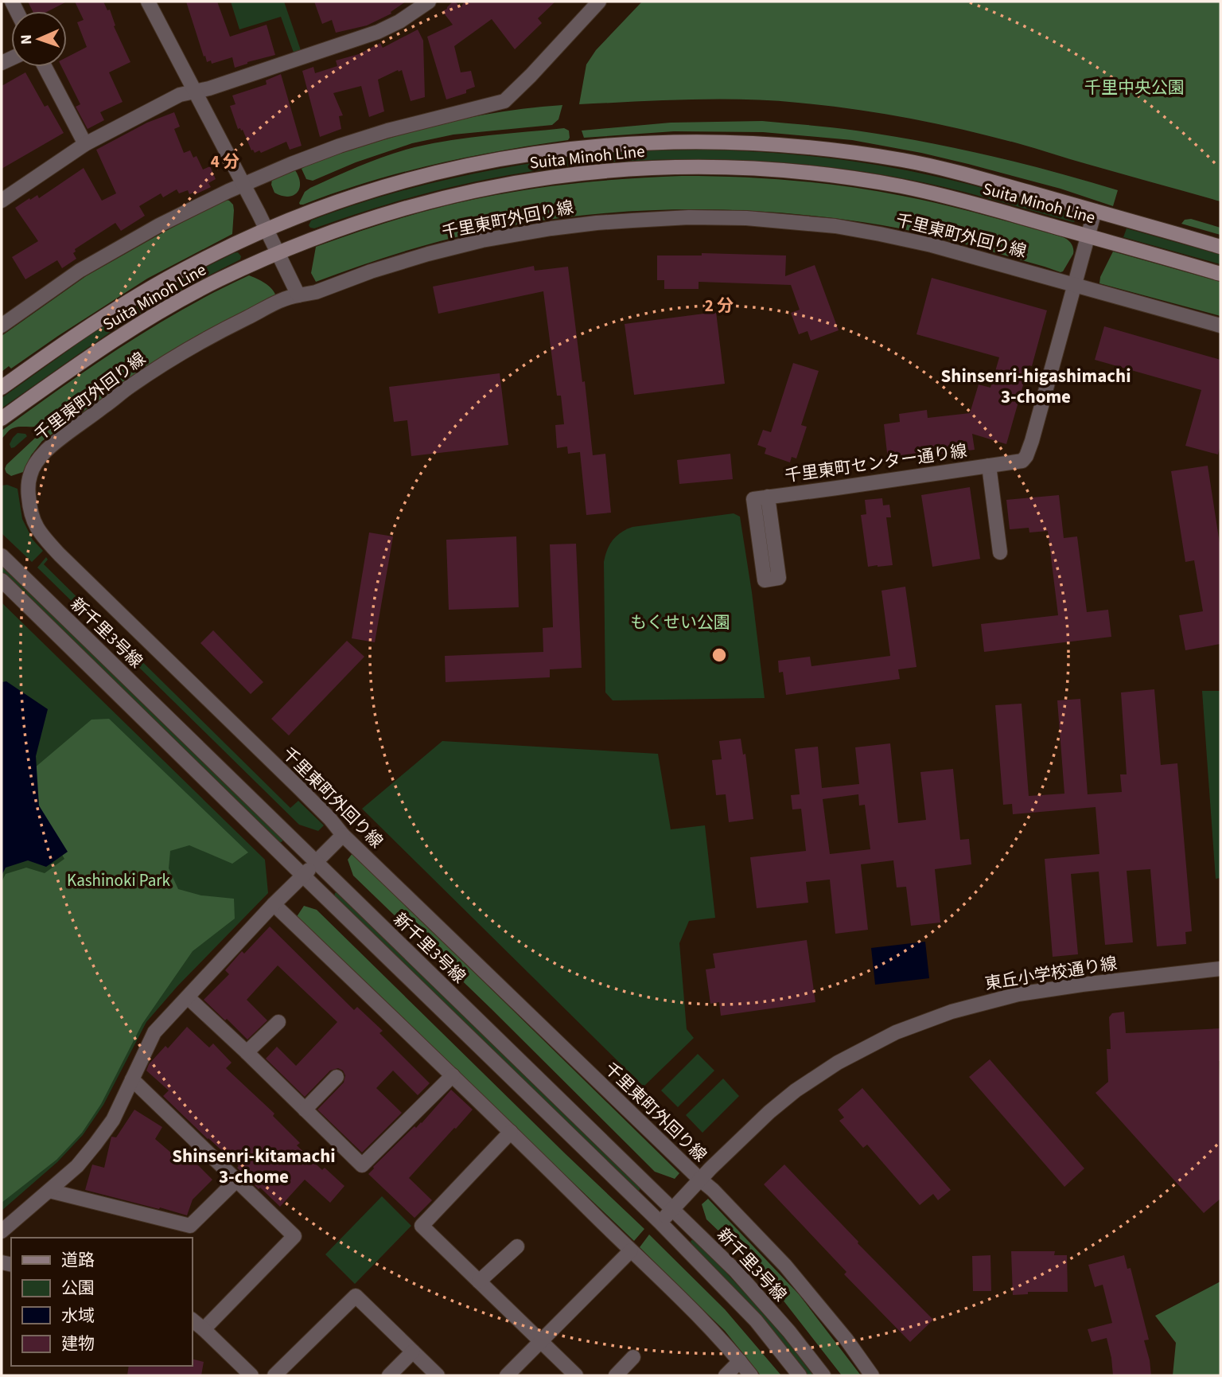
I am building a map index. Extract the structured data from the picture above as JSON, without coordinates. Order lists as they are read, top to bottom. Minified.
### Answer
{"streets":{"main road":["Suita Minoh Line"],"street":["千里東町外回り線","千里東町センター通り線","新千里3号線","東丘小学校通り線"]},"crossings":[["Suita Minoh Line","千里東町センター通り線"],["千里東町外回り線","千里東町センター通り線"],["千里東町外回り線","東丘小学校通り線"],["新千里3号線","東丘小学校通り線"]],"districts":["Shinsenri-higashimachi 3-chome","Shinsenri-kitamachi 3-chome"],"parks":["千里中央公園","もくせい公園","Kashinoki Park"],"legend":["道路","公園","水域","建物"],"north":"left","rings":["4 分","2 分"]}
